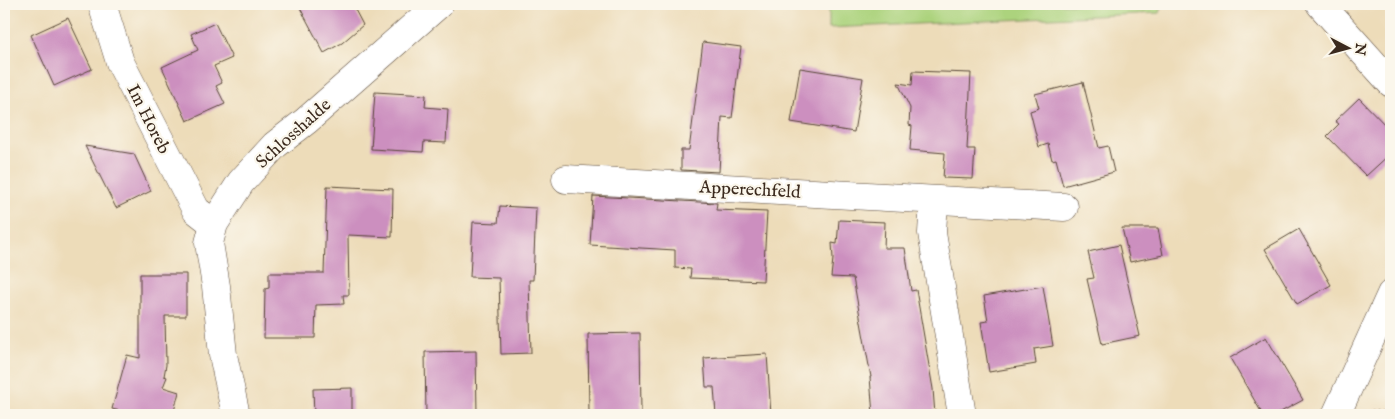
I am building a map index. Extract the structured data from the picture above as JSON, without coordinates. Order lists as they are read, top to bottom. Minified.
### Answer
{"streets":{"street":["Im Horeb","Schlosshalde","Apperechfeld"]},"crossings":[["Im Horeb","Schlosshalde"]],"north":"right"}
